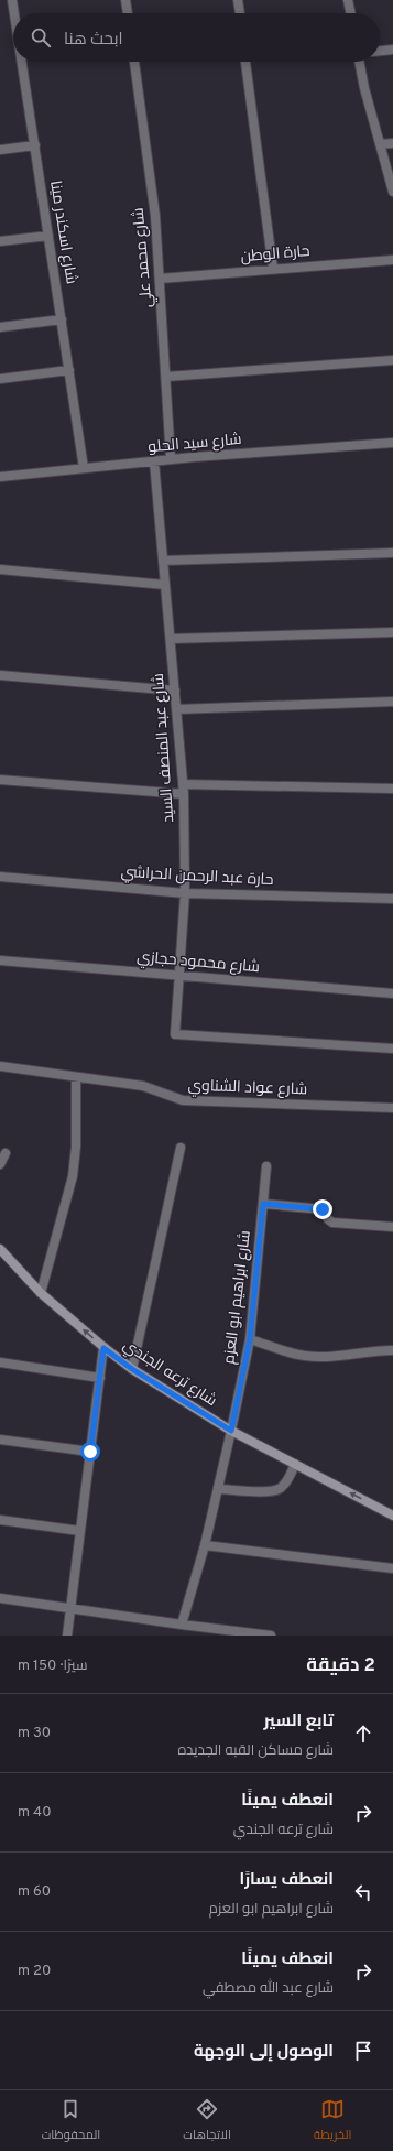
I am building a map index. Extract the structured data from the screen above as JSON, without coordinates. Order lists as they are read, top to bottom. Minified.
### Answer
{"streets":{"main road":["شارع ترعه الجندي"],"street":["شارع اسكندر مينا","حارة الوطن","شارع محمد علي","شارع سيد الحلو","شارع عبد المنصف السيد","حارة عبد الرحمن الحراشي","شارع محمود حجازي","شارع عواد الشناوي","شارع ابراهيم ابو العزم"]},"crossings":[["شارع اسكندر مينا","شارع سيد الحلو"],["حارة الوطن","شارع محمد علي"],["شارع محمد علي","شارع سيد الحلو"],["شارع سيد الحلو","شارع عبد المنصف السيد"],["شارع عبد المنصف السيد","حارة عبد الرحمن الحراشي"],["شارع عبد المنصف السيد","شارع محمود حجازي"],["شارع ابراهيم ابو العزم","شارع ترعه الجندي"]],"one_way":["شارع ترعه الجندي"],"page":{"search":"ابحث هنا","heading":["2 دقيقة","سيرًا · 150 m"],"list":[["تابع السير","شارع مساكن القبه الجديده","30 m"],["انعطف يمينًا","شارع ترعه الجندي","40 m"],["انعطف يسارًا","شارع ابراهيم ابو العزم","60 m"],["انعطف يمينًا","شارع عبد الله مصطفي","20 m"],"الوصول إلى الوجهة"],"nav":["الخريطة","الاتجاهات","المحفوظات"]}}
